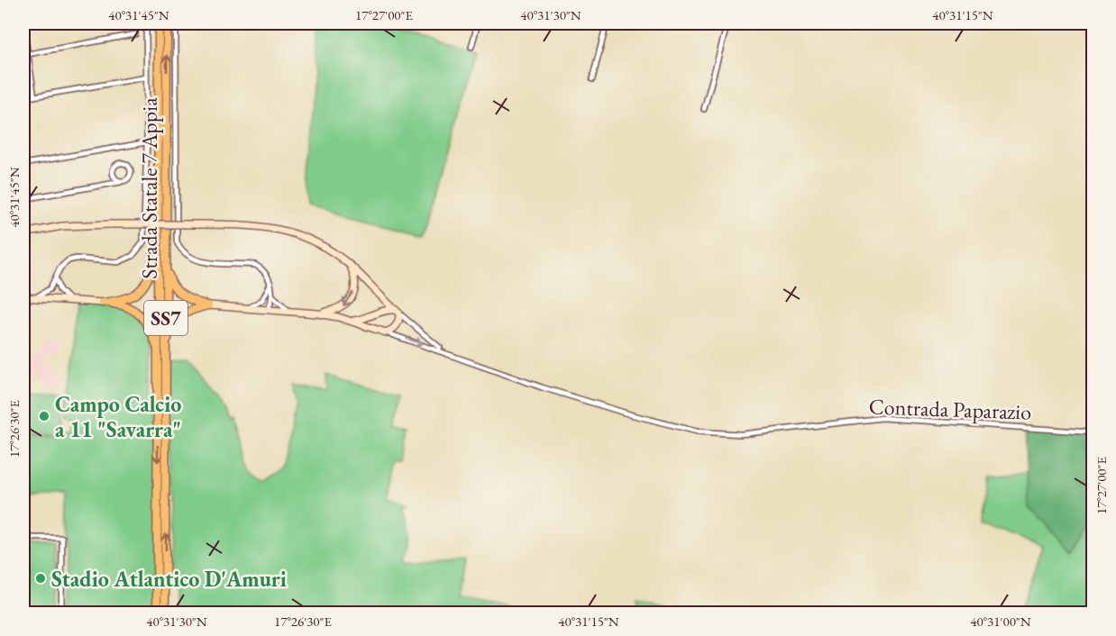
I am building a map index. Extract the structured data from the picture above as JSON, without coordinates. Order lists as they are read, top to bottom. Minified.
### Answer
{"streets":{"highway":["Strada Statale 7 Appia","SS7"],"street":["Contrada Paparazio"]},"places":["Campo Calcio a 11 \"Savarra\"","Stadio Atlantico D'Amuri"],"coordinates":["40°31'45\"N","17°27'00\"E","40°31'30\"N","40°31'15\"N","17°26'30\"E","40°31'00\"N"]}
